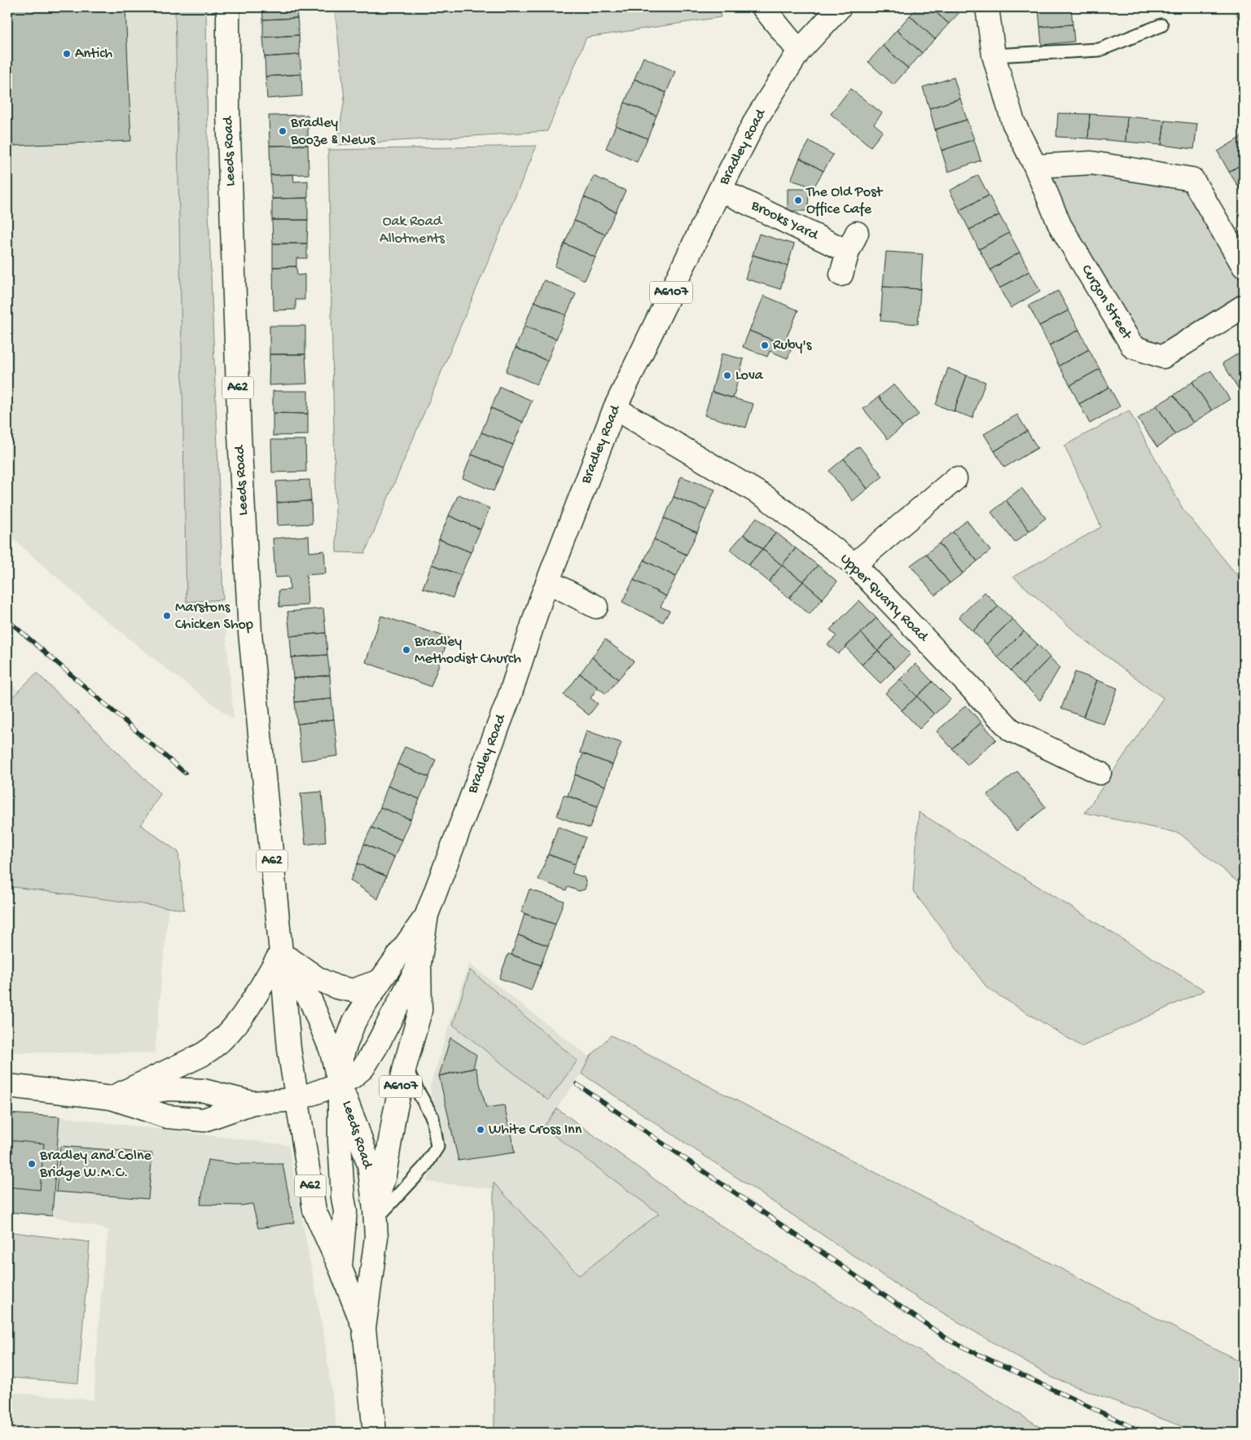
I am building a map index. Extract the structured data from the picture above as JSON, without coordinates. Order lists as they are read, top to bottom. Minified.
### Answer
{"streets":{"main road":["Bradley Road","Leeds Road","Brooks Yard","A6107","Curzon Street","A62","Upper Quarry Road"]},"crossings":[["Bradley Road","Leeds Road"],["Bradley Road","Brooks Yard"],["Bradley Road","Upper Quarry Road"]],"parks":["Oak Road Allotments"],"places":["Antich","Bradley Booze & News","The Old Post Office Cafe","Ruby's","Lova","Marstons Chicken Shop","Bradley Methodist Church","White Cross Inn","Bradley and Colne Bridge W.M.C."]}
